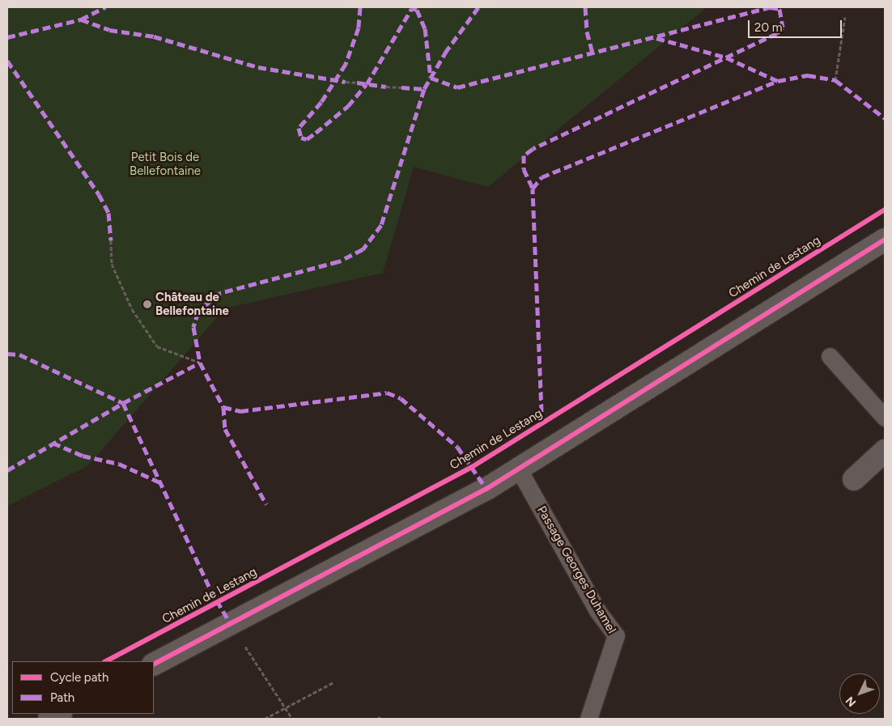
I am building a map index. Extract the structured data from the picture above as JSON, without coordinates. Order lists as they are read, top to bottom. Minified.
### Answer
{"streets":{"lane":["Passage Georges Duhamel"],"cycle path":["Chemin de Lestang"]},"parks":["Petit Bois de Bellefontaine"],"places":["Château de Bellefontaine"],"legend":["Cycle path","Path"],"scale_bar":"20 m","north":"bottom left"}
